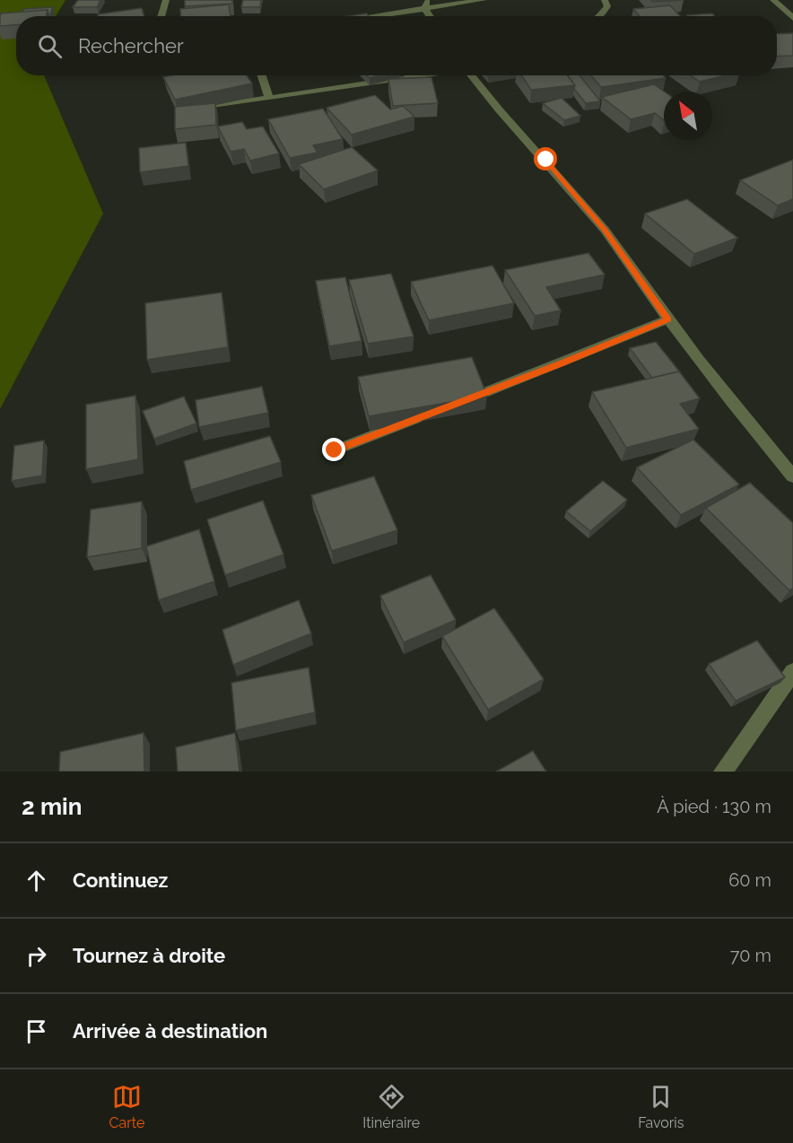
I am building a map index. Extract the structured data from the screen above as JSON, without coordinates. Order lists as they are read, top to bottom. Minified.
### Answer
{"north":"top left","page":{"search":"Rechercher","heading":["2 min","À pied · 130 m"],"list":[["Continuez","60 m"],["Tournez à droite","70 m"],"Arrivée à destination"],"nav":["Carte","Itinéraire","Favoris"]}}
